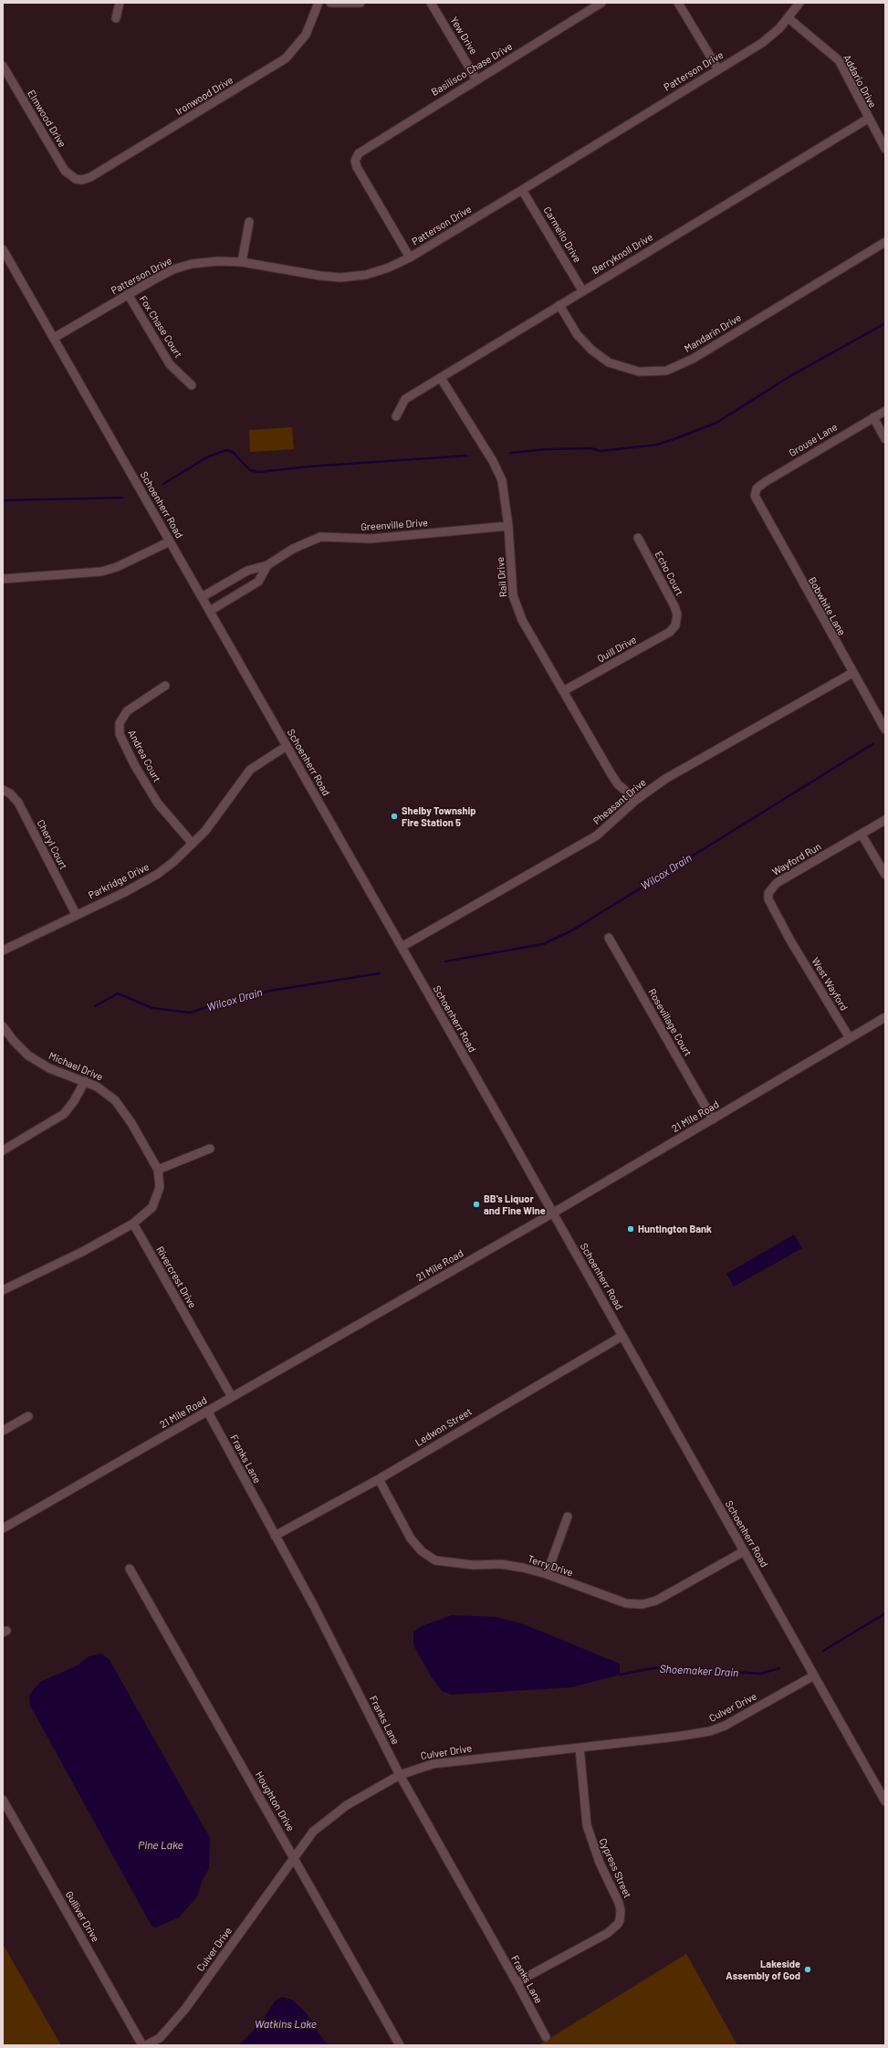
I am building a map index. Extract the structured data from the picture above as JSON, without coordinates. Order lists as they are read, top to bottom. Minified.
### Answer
{"streets":{"street":["Yew Drive","Basilisco Chase Drive","Patterson Drive","Addario Drive","Ironwood Drive","Elmwood Drive","Carmello Drive","Berryknoll Drive","Fox Chase Court","Mandarin Drive","Grouse Lane","Schoenherr Road","Greenville Drive","Echo Court","Rail Drive","Bobwhite Lane","Quill Drive","Andrea Court","Pheasant Drive","Cheryl Court","Wayford Run","Parkridge Drive","West Wayford","Rosevillage Court","Michael Drive","21 Mile Road","Rivercrest Drive","Ledwon Street","Franks Lane","Terry Drive","Culver Drive","Houghton Drive","Cypress Street","Gulliver Drive"]},"crossings":[["Yew Drive","Basilisco Chase Drive"],["Basilisco Chase Drive","Patterson Drive"],["Patterson Drive","Addario Drive"],["Patterson Drive","Carmello Drive"],["Patterson Drive","Fox Chase Court"],["Patterson Drive","Schoenherr Road"],["Addario Drive","Berryknoll Drive"],["Ironwood Drive","Elmwood Drive"],["Carmello Drive","Berryknoll Drive"],["Berryknoll Drive","Mandarin Drive"],["Berryknoll Drive","Rail Drive"],["Grouse Lane","Bobwhite Lane"],["Schoenherr Road","Greenville Drive"],["Schoenherr Road","Pheasant Drive"],["Schoenherr Road","Parkridge Drive"],["Schoenherr Road","21 Mile Road"],["Schoenherr Road","Ledwon Street"],["Schoenherr Road","Terry Drive"],["Schoenherr Road","Culver Drive"],["Greenville Drive","Rail Drive"],["Echo Court","Quill Drive"],["Rail Drive","Quill Drive"],["Rail Drive","Pheasant Drive"],["Bobwhite Lane","Pheasant Drive"],["Andrea Court","Parkridge Drive"],["Cheryl Court","Parkridge Drive"],["Wayford Run","West Wayford"],["West Wayford","21 Mile Road"],["Rosevillage Court","21 Mile Road"],["21 Mile Road","Rivercrest Drive"],["21 Mile Road","Franks Lane"],["Ledwon Street","Franks Lane"],["Ledwon Street","Terry Drive"],["Franks Lane","Culver Drive"],["Franks Lane","Cypress Street"],["Culver Drive","Houghton Drive"],["Culver Drive","Cypress Street"]],"water":["Wilcox Drain","Shoemaker Drain","Pine Lake","Watkins Lake"],"places":["Shelby Township Fire Station 5","BB's Liquor and Fine Wine","Huntington Bank","Lakeside Assembly of God"]}
